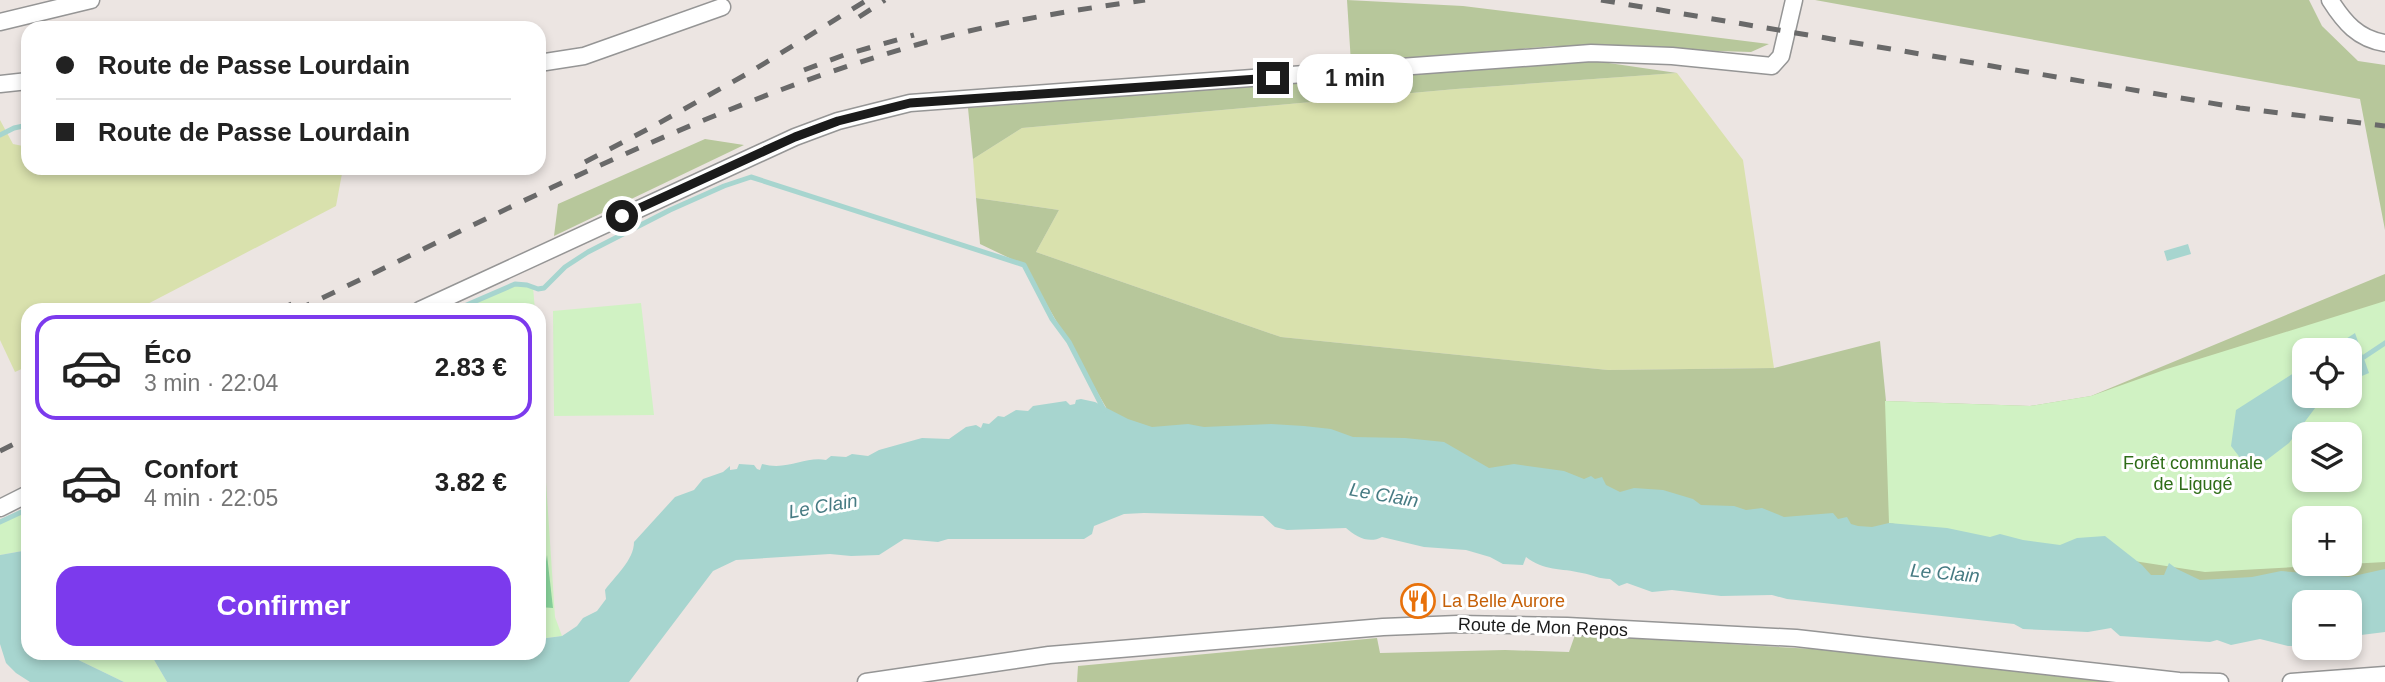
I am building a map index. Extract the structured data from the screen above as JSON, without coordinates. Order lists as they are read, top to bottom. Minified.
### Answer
{"streets":{"street":["Route de Mon Repos"]},"water":["Le Clain"],"parks":["Forêt communale de Ligugé"],"places":{"restaurant":["La Belle Aurore"]},"page":{"banner":["Route de Passe Lourdain","Route de Passe Lourdain"],"bubble":"1 min","list":[{"name":"Éco","note":"3 min · 22:04","value":"2.83 €"},{"name":"Confort","note":"4 min · 22:05","value":"3.82 €"}],"map_buttons":["+","−"],"buttons":"Confirmer"}}
